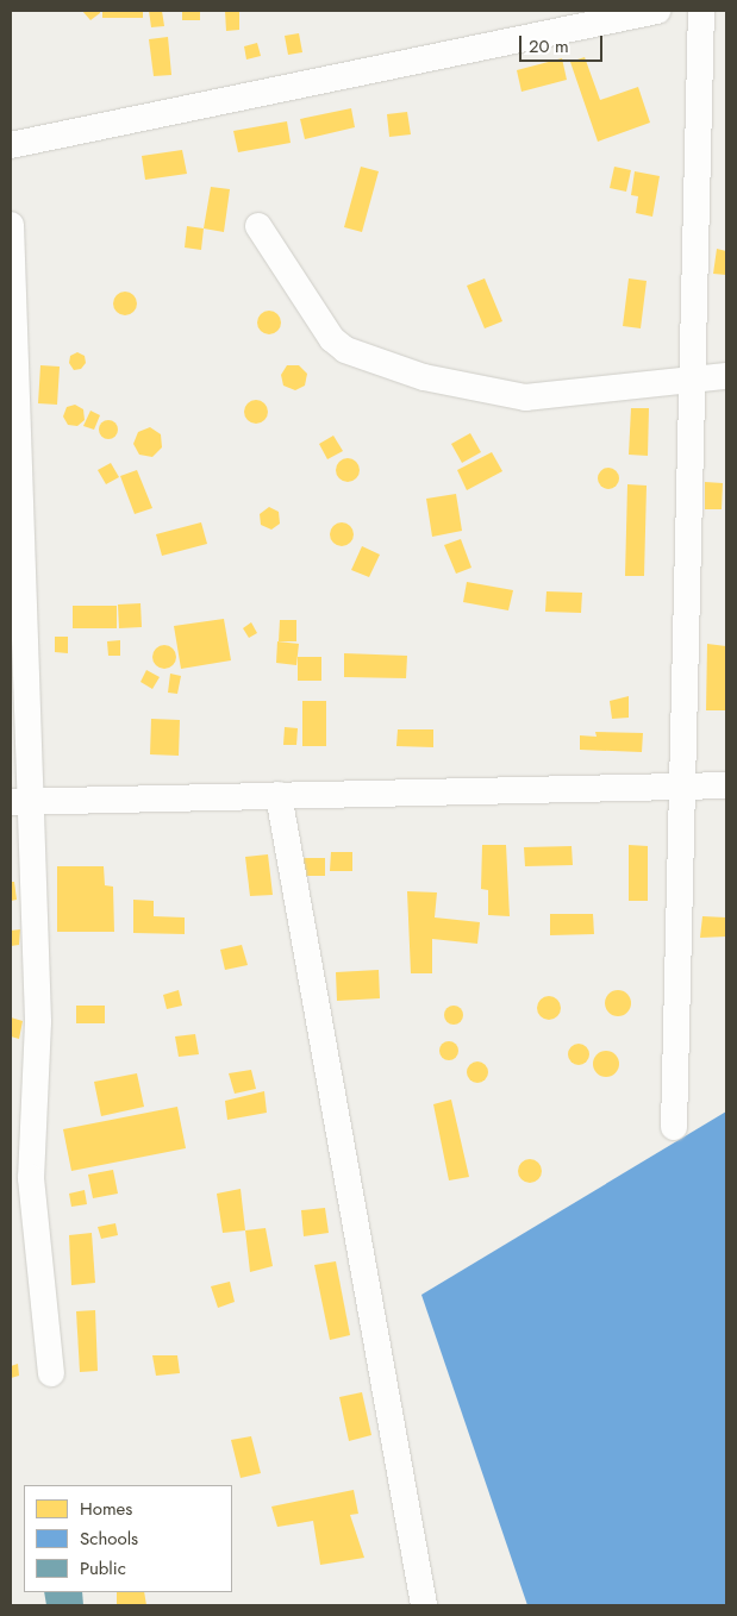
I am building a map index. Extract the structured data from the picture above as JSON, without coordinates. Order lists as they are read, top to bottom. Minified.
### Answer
{"legend":["Homes","Schools","Public"],"scale_bar":"20 m"}
